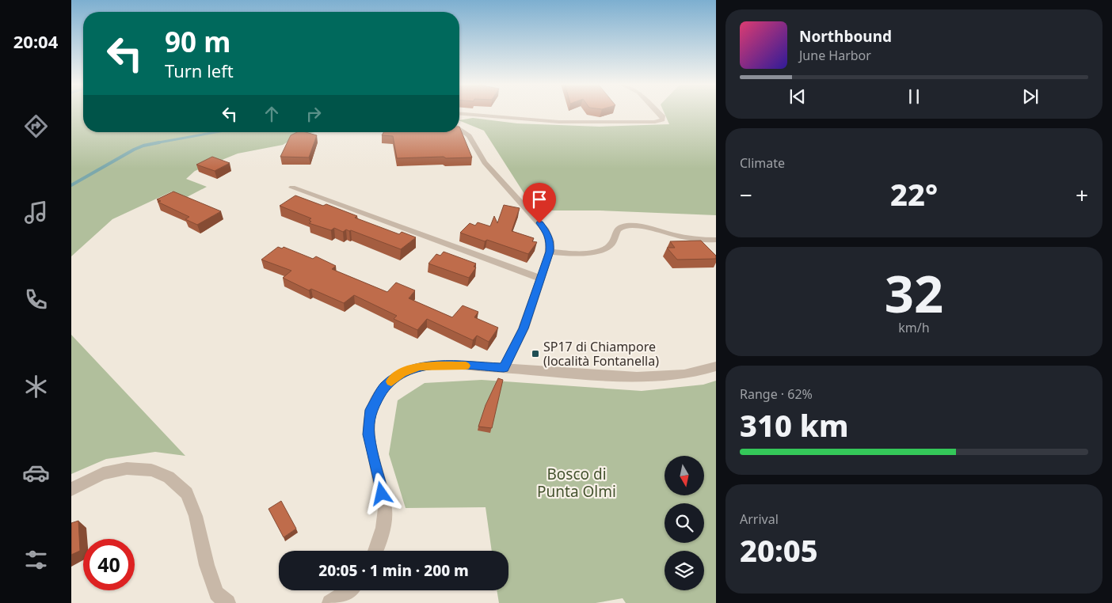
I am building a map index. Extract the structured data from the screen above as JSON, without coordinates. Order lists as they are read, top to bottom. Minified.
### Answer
{"parks":["Bosco di Punta Olmi"],"places":{"transit":["SP17 di Chiampore (località Fontanella)"]},"north":"bottom","page":{"tabs":"20:04","turn":["90 m","Turn left"],"song":["Northbound","June Harbor"],"tile":["Climate",["32","km/h"],["Range · 62%","310 km"],["Arrival","20:05"]],"heat":["−","22°","+"],"limit":"40","trip":"20:05 · 1 min · 200 m"}}
